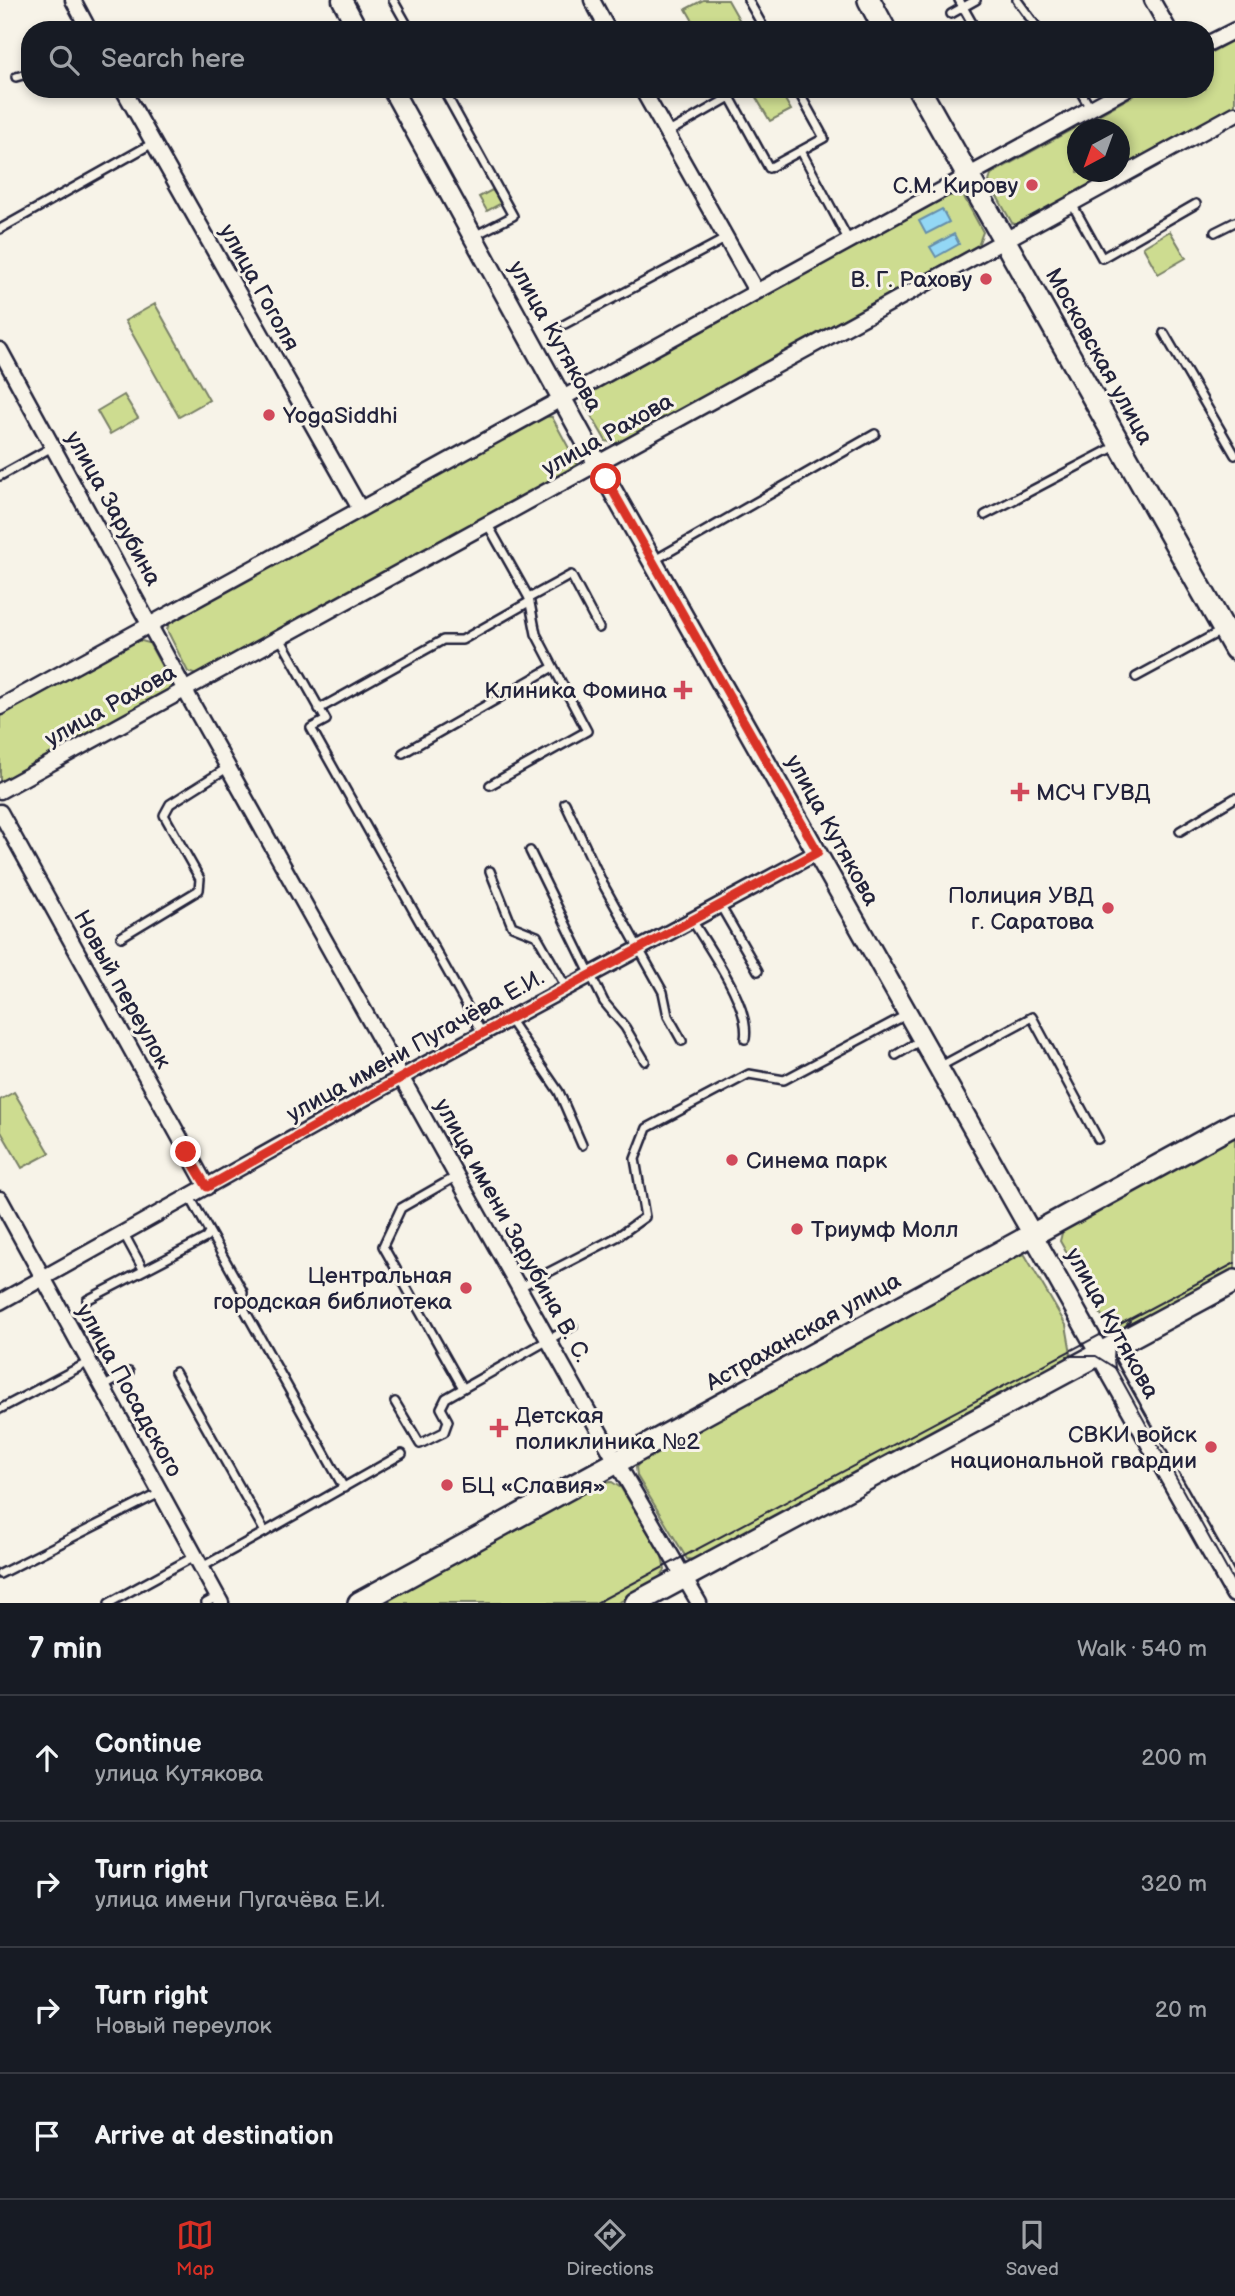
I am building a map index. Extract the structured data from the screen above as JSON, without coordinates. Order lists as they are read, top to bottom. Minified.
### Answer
{"streets":{"main road":["Московская улица","Астраханская улица"],"street":["улица Гоголя","улица Кутякова","улица Рахова","улица Зарубина","Новый переулок","улица имени Пугачёва Е.И.","улица имени Зарубина В. С.","улица Посадского"]},"crossings":[["улица Кутякова","улица Рахова"],["улица Кутякова","улица имени Пугачёва Е.И."],["улица Кутякова","Астраханская улица"],["Московская улица","улица Рахова"],["улица Рахова","улица Зарубина"],["улица Рахова","улица имени Зарубина В. С."],["улица Зарубина","улица имени Зарубина В. С."],["Новый переулок","улица имени Пугачёва Е.И."],["улица имени Пугачёва Е.И.","улица имени Зарубина В. С."],["улица имени Пугачёва Е.И.","улица Посадского"],["улица имени Зарубина В. С.","Астраханская улица"]],"places":{"other":["С.М. Кирову","В. Г. Рахову","YogaSiddhi","Полиция УВД г. Саратова","Синема парк","Триумф Молл","Центральная городская библиотека","СВКИ войск национальной гвардии","БЦ «Славия»"],"health":["Клиника Фомина","МСЧ ГУВД","Детская поликлиника №2"]},"north":"bottom left","page":{"search":"Search here","heading":["7 min","Walk · 540 m"],"list":[["Continue","улица Кутякова","200 m"],["Turn right","улица имени Пугачёва Е.И.","320 m"],["Turn right","Новый переулок","20 m"],"Arrive at destination"],"nav":["Map","Directions","Saved"]}}
